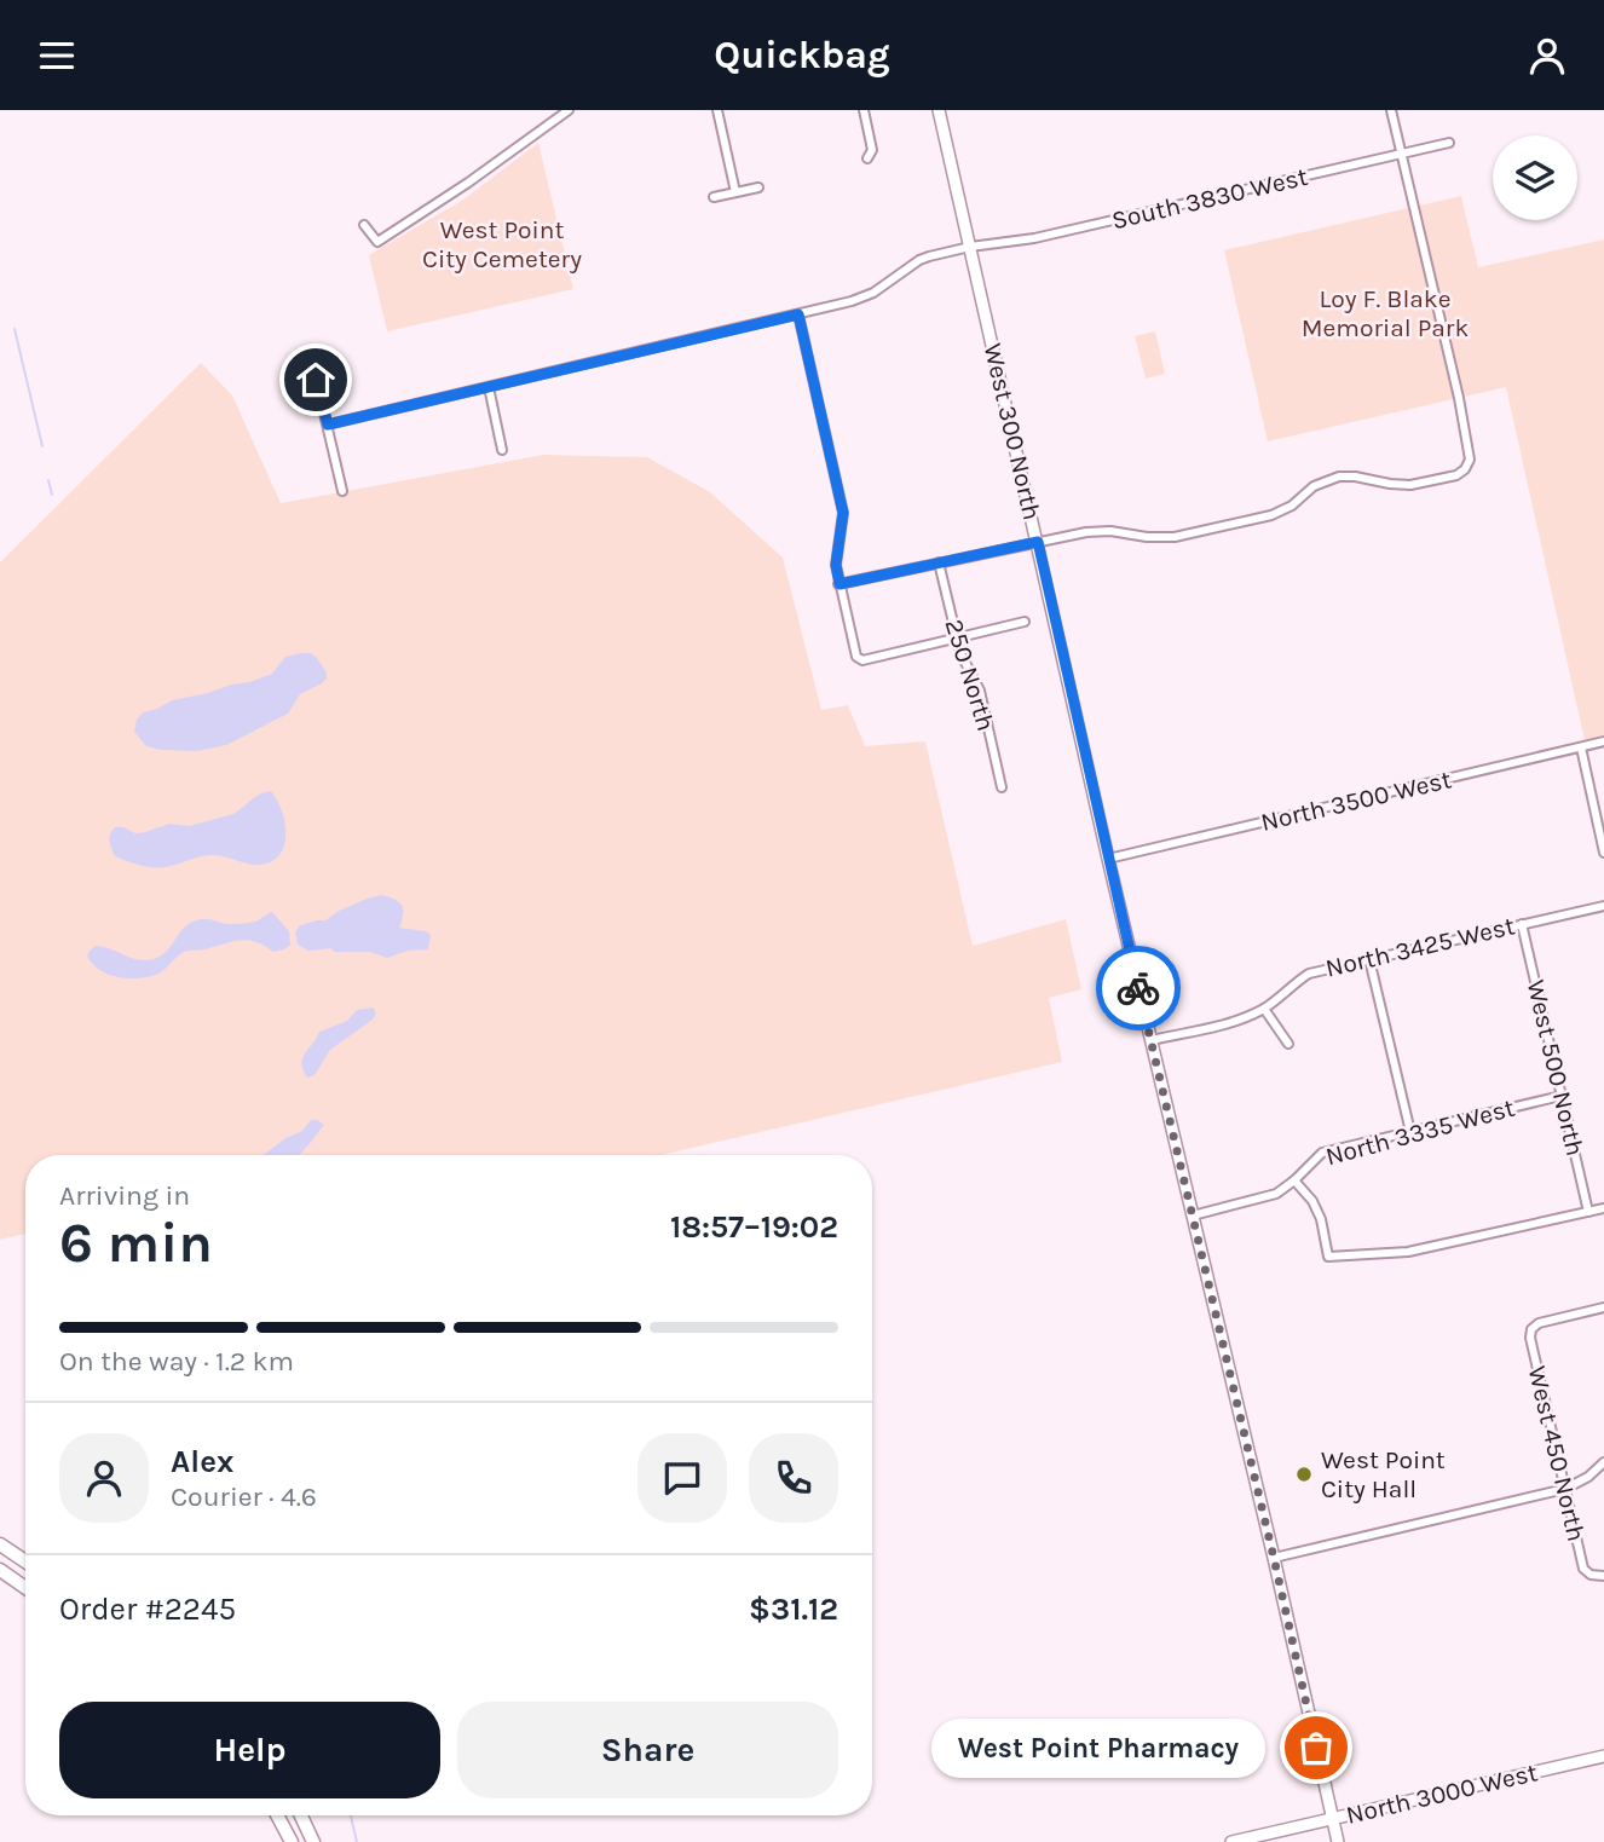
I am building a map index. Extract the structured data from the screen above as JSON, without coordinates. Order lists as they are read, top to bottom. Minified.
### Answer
{"streets":{"main road":["West 300 North","North 3000 West"],"street":["South 3830 West","250 North","North 3500 West","North 3425 West","West 500 North","North 3335 West","West 450 North"]},"crossings":[["South 3830 West","West 300 North"],["West 300 North","North 3500 West"],["West 300 North","North 3425 West"],["West 300 North","North 3335 West"],["West 300 North","North 3000 West"],["North 3425 West","West 500 North"],["West 500 North","North 3335 West"]],"parks":["West Point City Cemetery","Loy F. Blake Memorial Park"],"places":["West Point City Hall","West Point Pharmacy"],"page":{"header":"Quickbag","heading":["6 min","Arriving in","18:57–19:02"],"panel":["Alex","Courier · 4.6","Order #2245","$31.12"],"bar":"On the way · 1.2 km","buttons":["Help","Share"],"bubble":"West Point Pharmacy"}}
